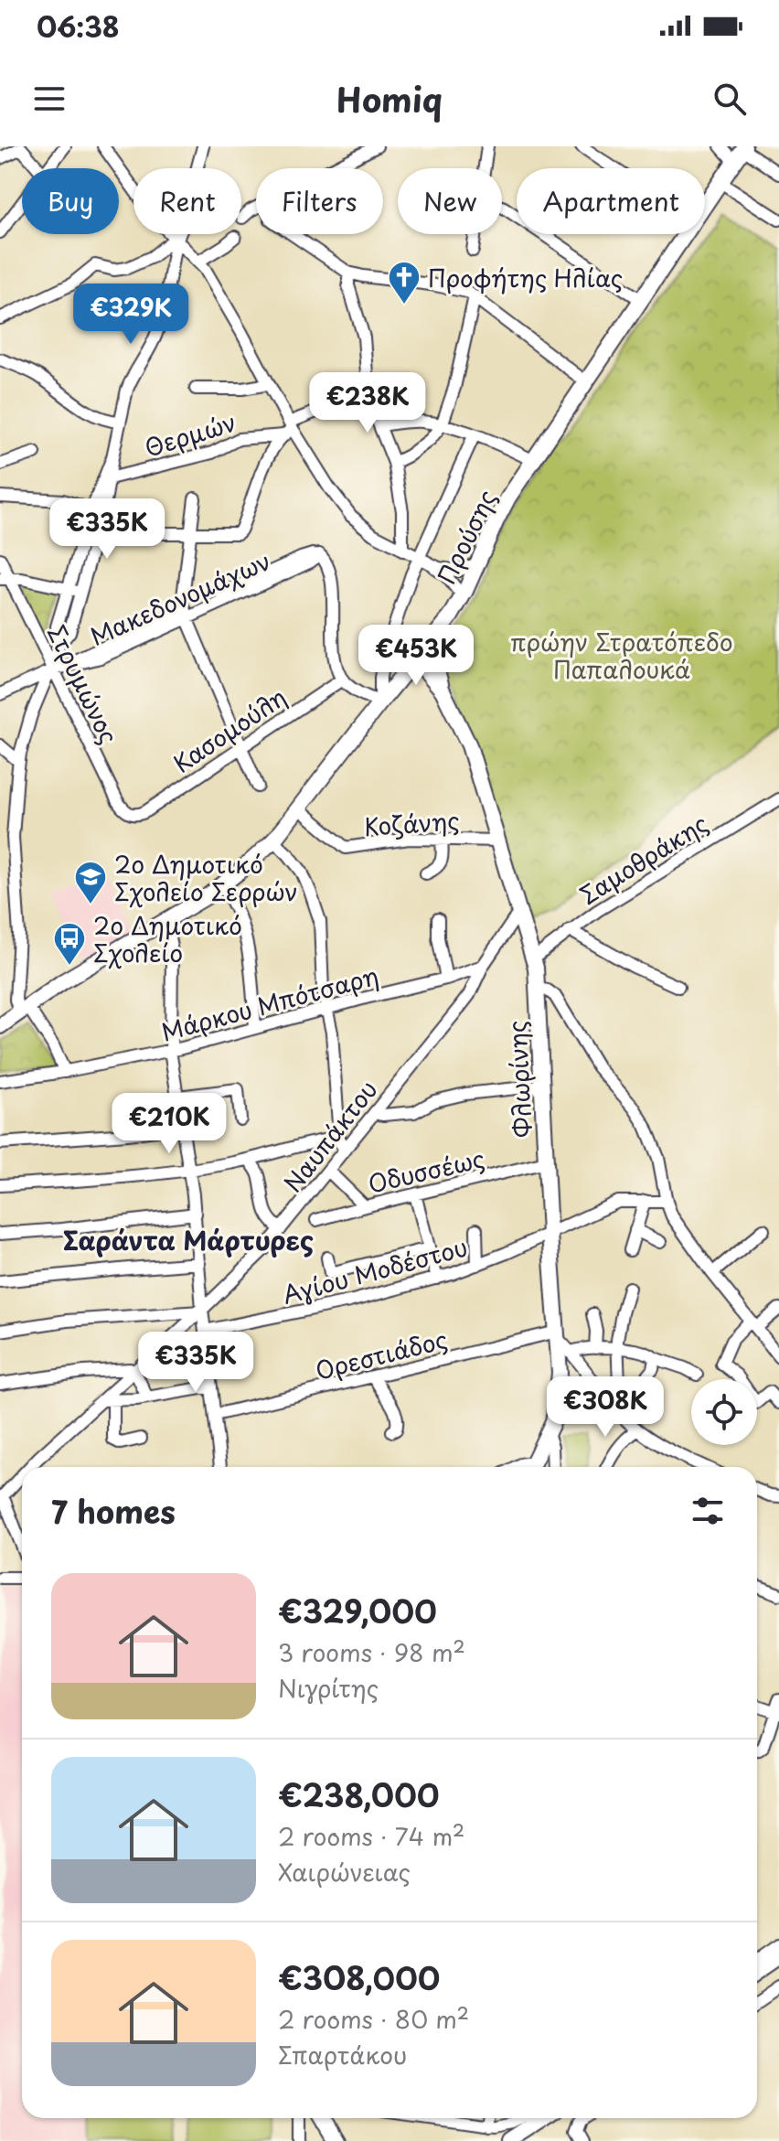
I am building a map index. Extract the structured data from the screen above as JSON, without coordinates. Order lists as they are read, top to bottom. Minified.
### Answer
{"streets":{"main road":["Προύσης","Φλωρίνης"],"street":["Θερμών","Μακεδονομάχων","Στρυμώνος","Κασομούλη","Κοζάνης","Σαμοθράκης","Μάρκου Μπότσαρη","Ναυπάκτου","Οδυσσέως","Αγίου Μοδέστου","Ορεστιάδος"]},"crossings":[["Προύσης","Κοζάνης"],["Προύσης","Φλωρίνης"],["Μακεδονομάχων","Στρυμώνος"],["Μακεδονομάχων","Κασομούλη"],["Στρυμώνος","Κασομούλη"],["Κοζάνης","Φλωρίνης"],["Σαμοθράκης","Φλωρίνης"],["Μάρκου Μπότσαρη","Ναυπάκτου"],["Φλωρίνης","Οδυσσέως"],["Φλωρίνης","Αγίου Μοδέστου"],["Φλωρίνης","Ορεστιάδος"],["Ναυπάκτου","Οδυσσέως"]],"districts":["Σαράντα Μάρτυρες"],"parks":["πρώην Στρατόπεδο Παπαλουκά"],"places":{"church":["Προφήτης Ηλίας"],"school or university":["2ο Δημοτικό Σχολείο Σερρών"],"bus stop":["2ο Δημοτικό Σχολείο"]},"page":{"status":"06:38","header":"Homiq","chip":["Buy","Rent","Filters","New","Apartment"],"price":["€329K","€238K","€335K","€453K","€210K","€335K","€308K"],"heading":"7 homes","list":[{"name":"€329,000","note":"3 rooms · 98 m² · Νιγρίτης"},{"name":"€238,000","note":"2 rooms · 74 m² · Χαιρώνειας"},{"name":"€308,000","note":"2 rooms · 80 m² · Σπαρτάκου"}]}}
